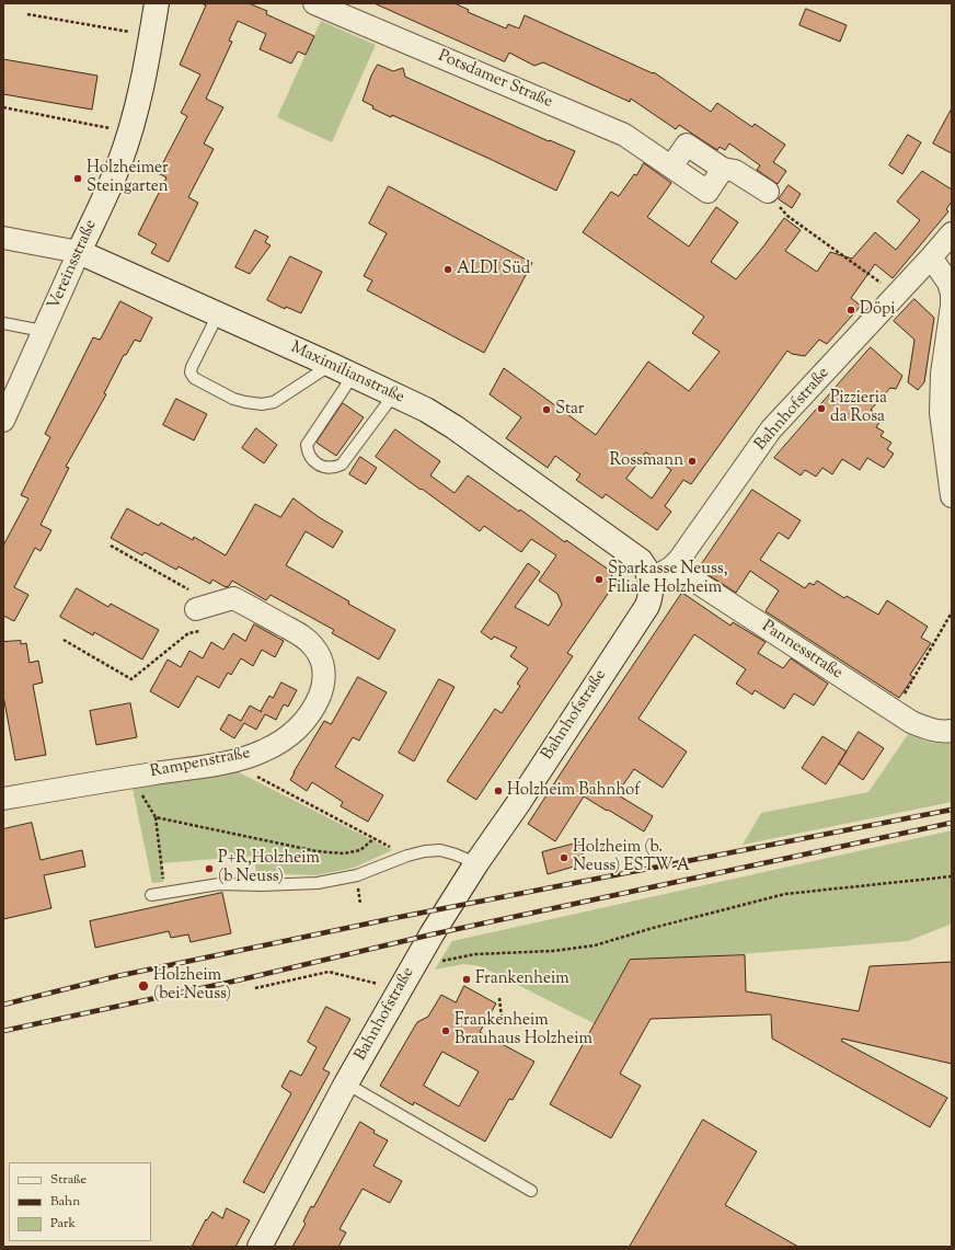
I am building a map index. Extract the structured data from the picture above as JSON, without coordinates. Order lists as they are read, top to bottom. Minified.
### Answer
{"streets":{"main road":["Vereinsstraße","Maximilianstraße","Bahnhofstraße"],"street":["Potsdamer Straße","Pannesstraße","Rampenstraße"]},"crossings":[["Vereinsstraße","Maximilianstraße"],["Maximilianstraße","Bahnhofstraße"],["Maximilianstraße","Pannesstraße"],["Bahnhofstraße","Pannesstraße"]],"places":["Holzheimer Steingarten","ALDI Süd","Döpi","Pizzieria da Rosa","Star","Rossmann","Sparkasse Neuss, Filiale Holzheim","Holzheim Bahnhof","Holzheim (b. Neuss) ESTW-A","P+R,Holzheim (b Neuss)","Frankenheim","Holzheim (bei Neuss)","Frankenheim Brauhaus Holzheim"],"legend":["Straße","Bahn","Park"]}
